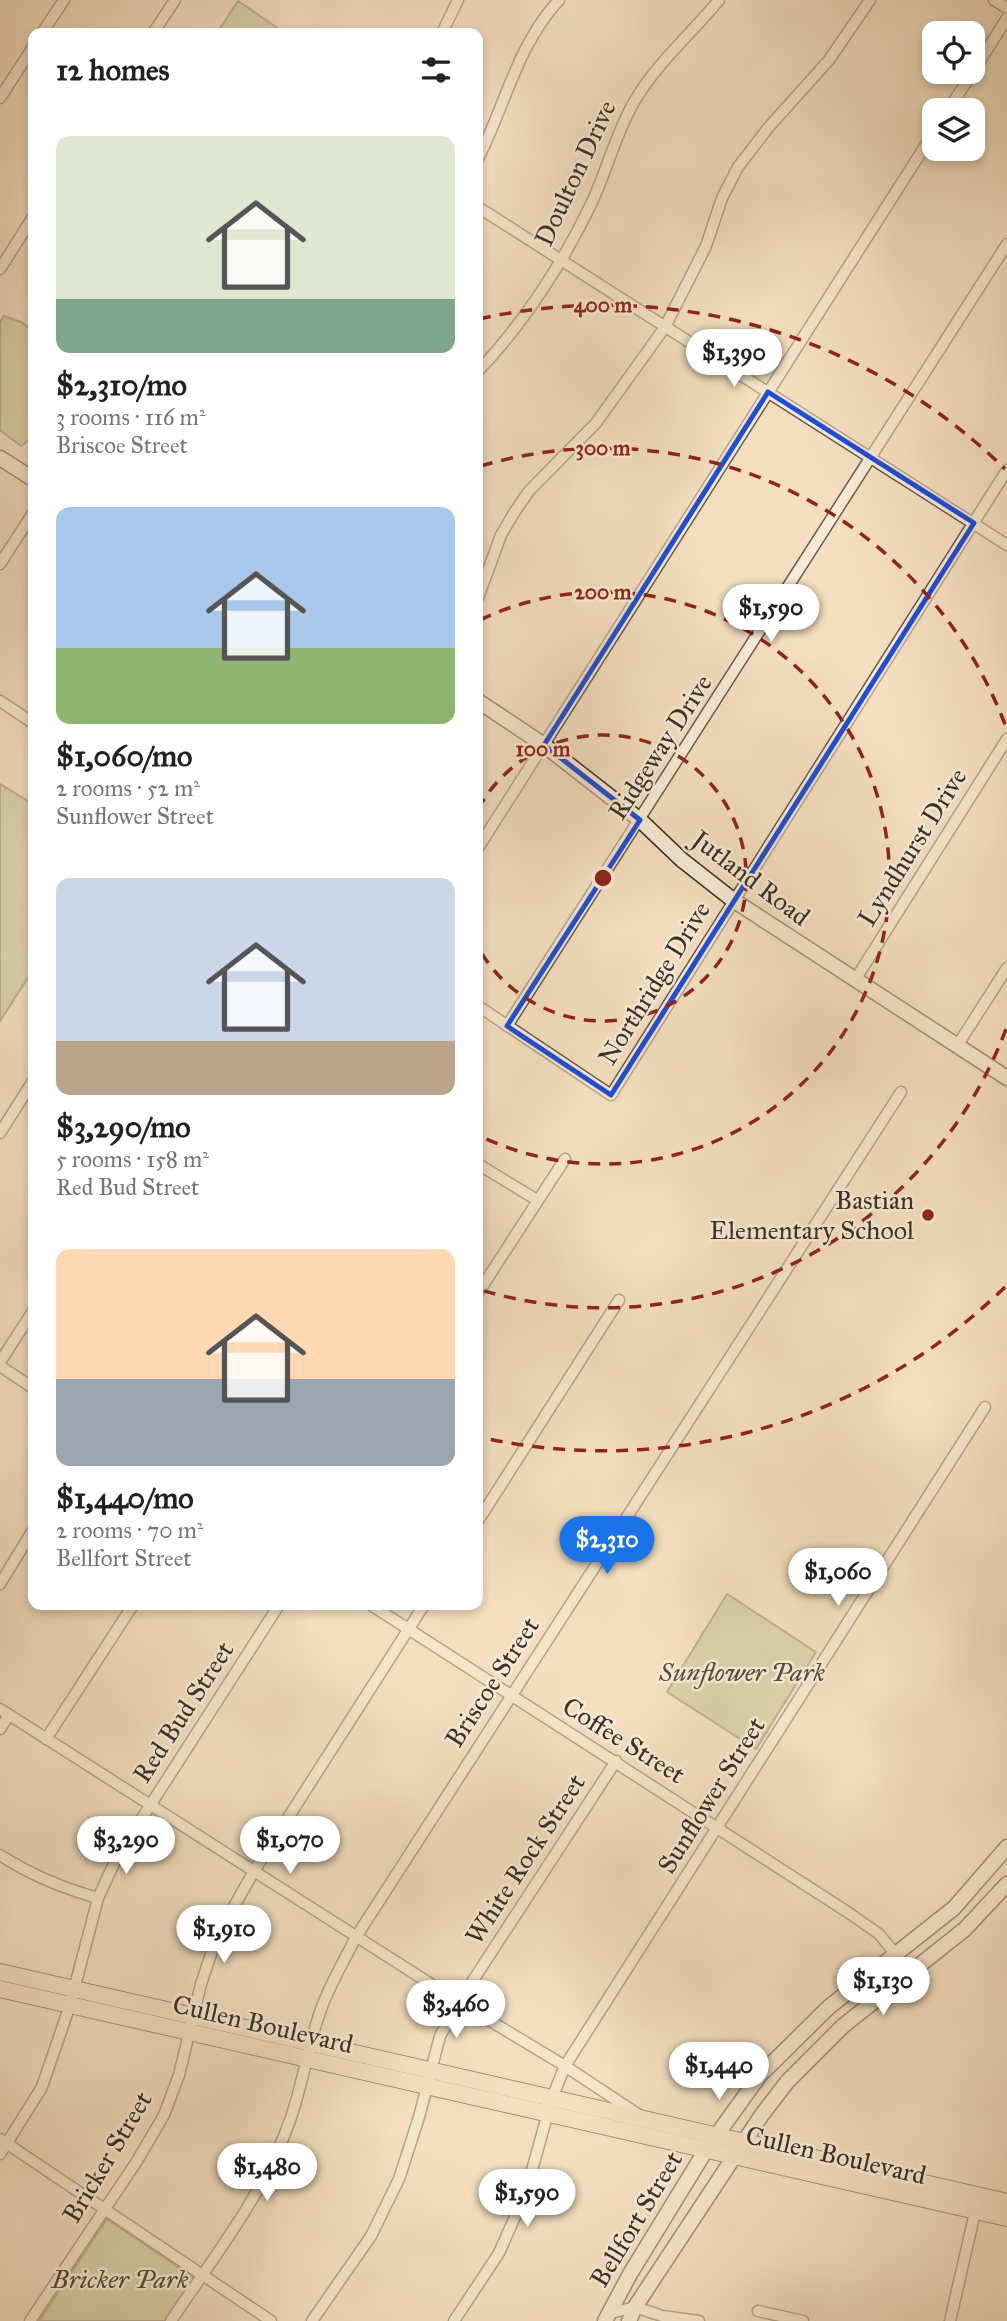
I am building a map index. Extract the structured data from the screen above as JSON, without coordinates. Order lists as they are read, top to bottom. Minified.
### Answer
{"streets":{"main road":["Jutland Road","Cullen Boulevard","Bellfort Street"],"street":["Doulton Drive","Ridgeway Drive","Lyndhurst Drive","Northridge Drive","Briscoe Street","Red Bud Street","Coffee Street","Sunflower Street","White Rock Street","Bricker Street"]},"crossings":[["Ridgeway Drive","Jutland Road"],["Ridgeway Drive","Northridge Drive"],["Lyndhurst Drive","Jutland Road"],["Jutland Road","Northridge Drive"],["Briscoe Street","Coffee Street"],["Briscoe Street","Cullen Boulevard"],["Red Bud Street","Cullen Boulevard"],["Coffee Street","Sunflower Street"],["Coffee Street","White Rock Street"],["Coffee Street","Bricker Street"],["Coffee Street","Bellfort Street"],["Sunflower Street","Cullen Boulevard"],["White Rock Street","Cullen Boulevard"],["Cullen Boulevard","Bricker Street"],["Cullen Boulevard","Bellfort Street"]],"parks":["Sunflower Park","Bricker Park"],"places":["Bastian Elementary School"],"page":{"heading":"12 homes","list":[{"name":"$2,310/mo","note":"3 rooms · 116 m² · Briscoe Street"},{"name":"$1,060/mo","note":"2 rooms · 52 m² · Sunflower Street"},{"name":"$3,290/mo","note":"5 rooms · 158 m² · Red Bud Street"},{"name":"$1,440/mo","note":"2 rooms · 70 m² · Bellfort Street"}],"price":["$1,390","$1,590","$2,310","$1,060","$3,290","$1,070","$1,910","$1,130","$3,460","$1,440","$1,480","$1,590"]},"rings":["400 m","300 m","200 m","100 m"]}
